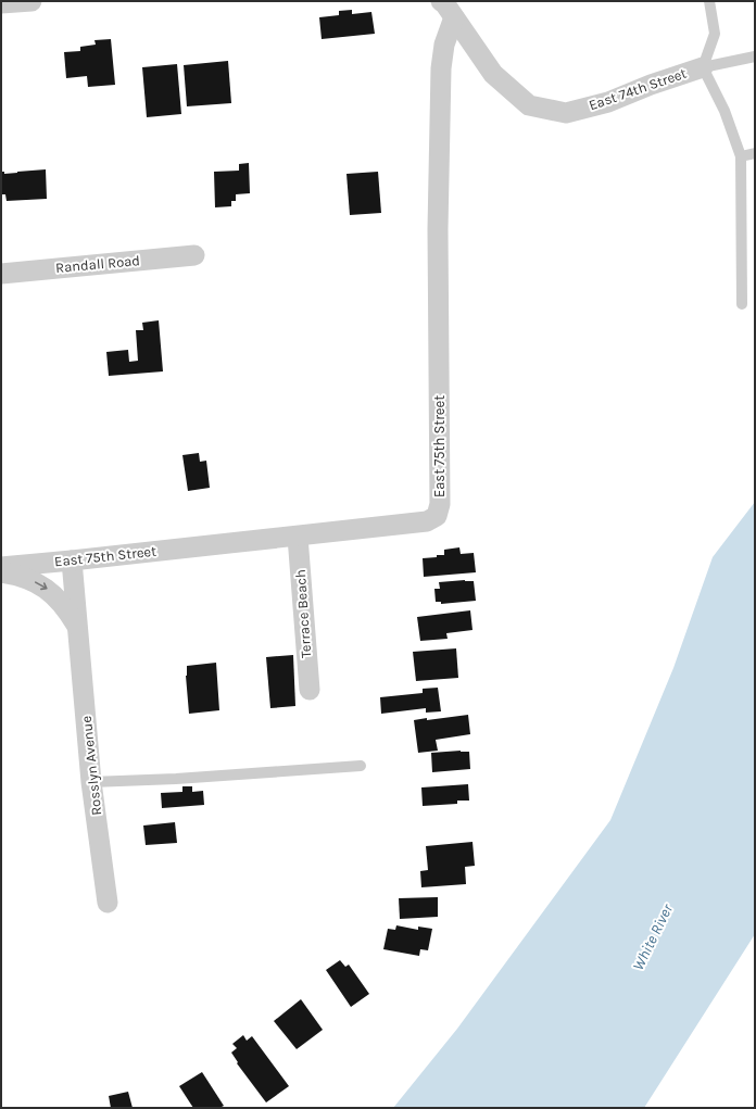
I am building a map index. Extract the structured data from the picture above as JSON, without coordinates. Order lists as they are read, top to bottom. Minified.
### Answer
{"streets":{"street":["East 74th Street","Randall Road","East 75th Street","Terrace Beach","Rosslyn Avenue"]},"crossings":[["East 74th Street","East 75th Street"],["East 75th Street","Terrace Beach"],["East 75th Street","Rosslyn Avenue"]],"water":["White River"]}
